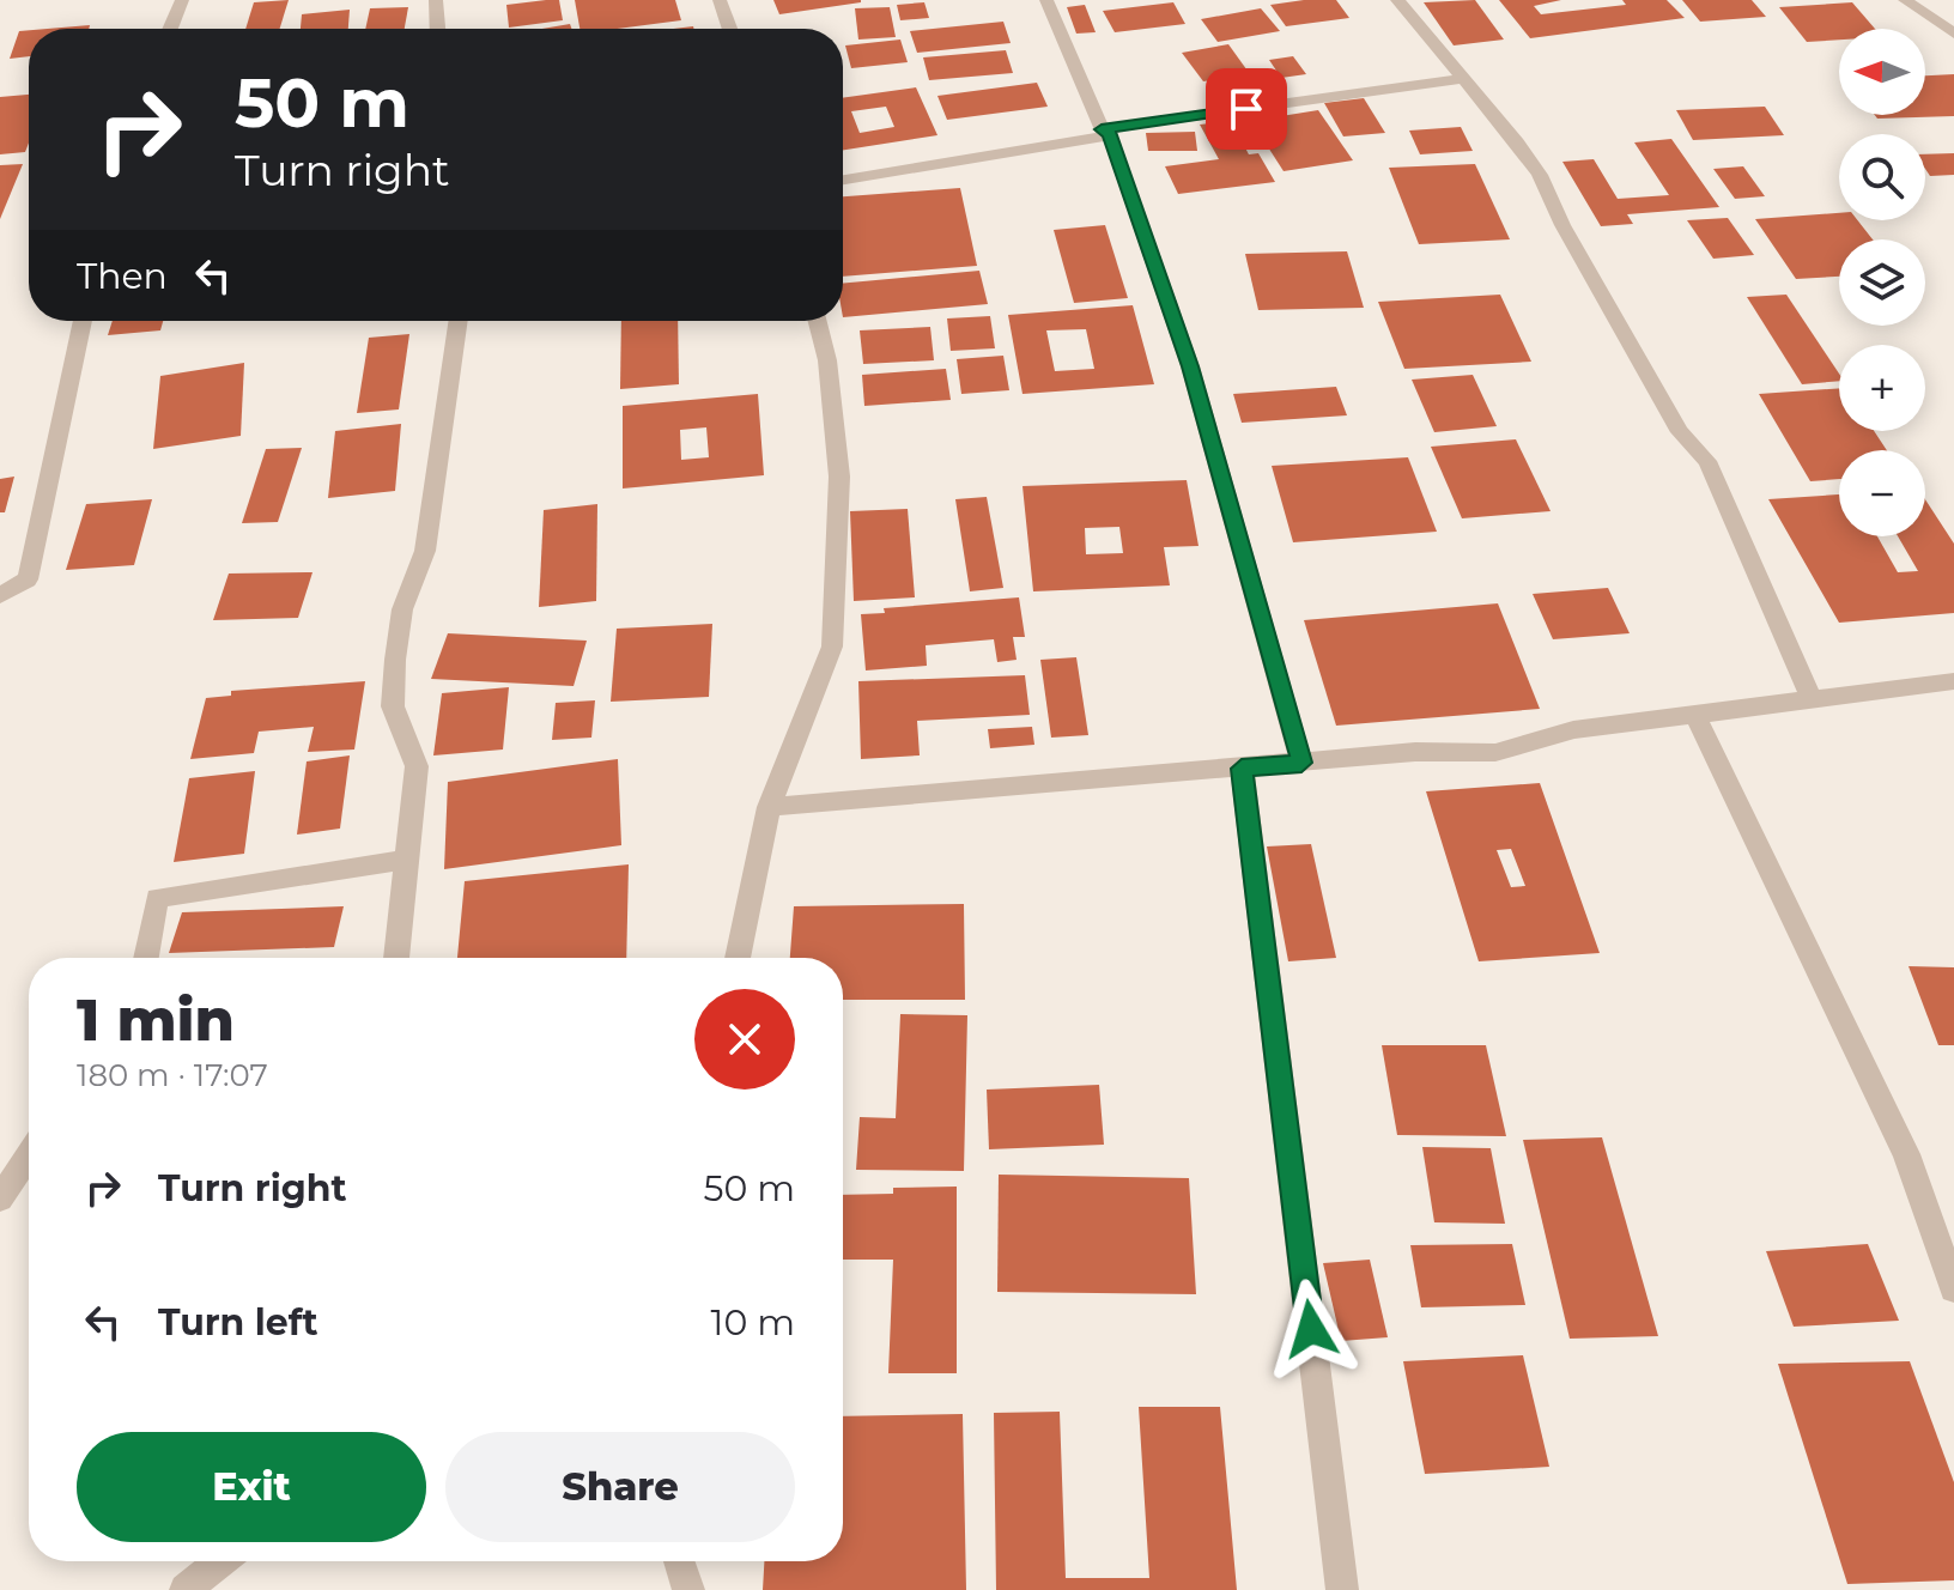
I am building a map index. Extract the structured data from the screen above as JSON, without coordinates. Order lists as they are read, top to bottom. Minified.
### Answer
{"north":"left","page":{"map_buttons":["+","−"],"turn":["50 m","Turn right"],"then":"Then","heading":["1 min","180 m · 17:07"],"list":[{"name":"Turn right","value":"50 m"},{"name":"Turn left","value":"10 m"}],"buttons":["Exit","Share"]}}
